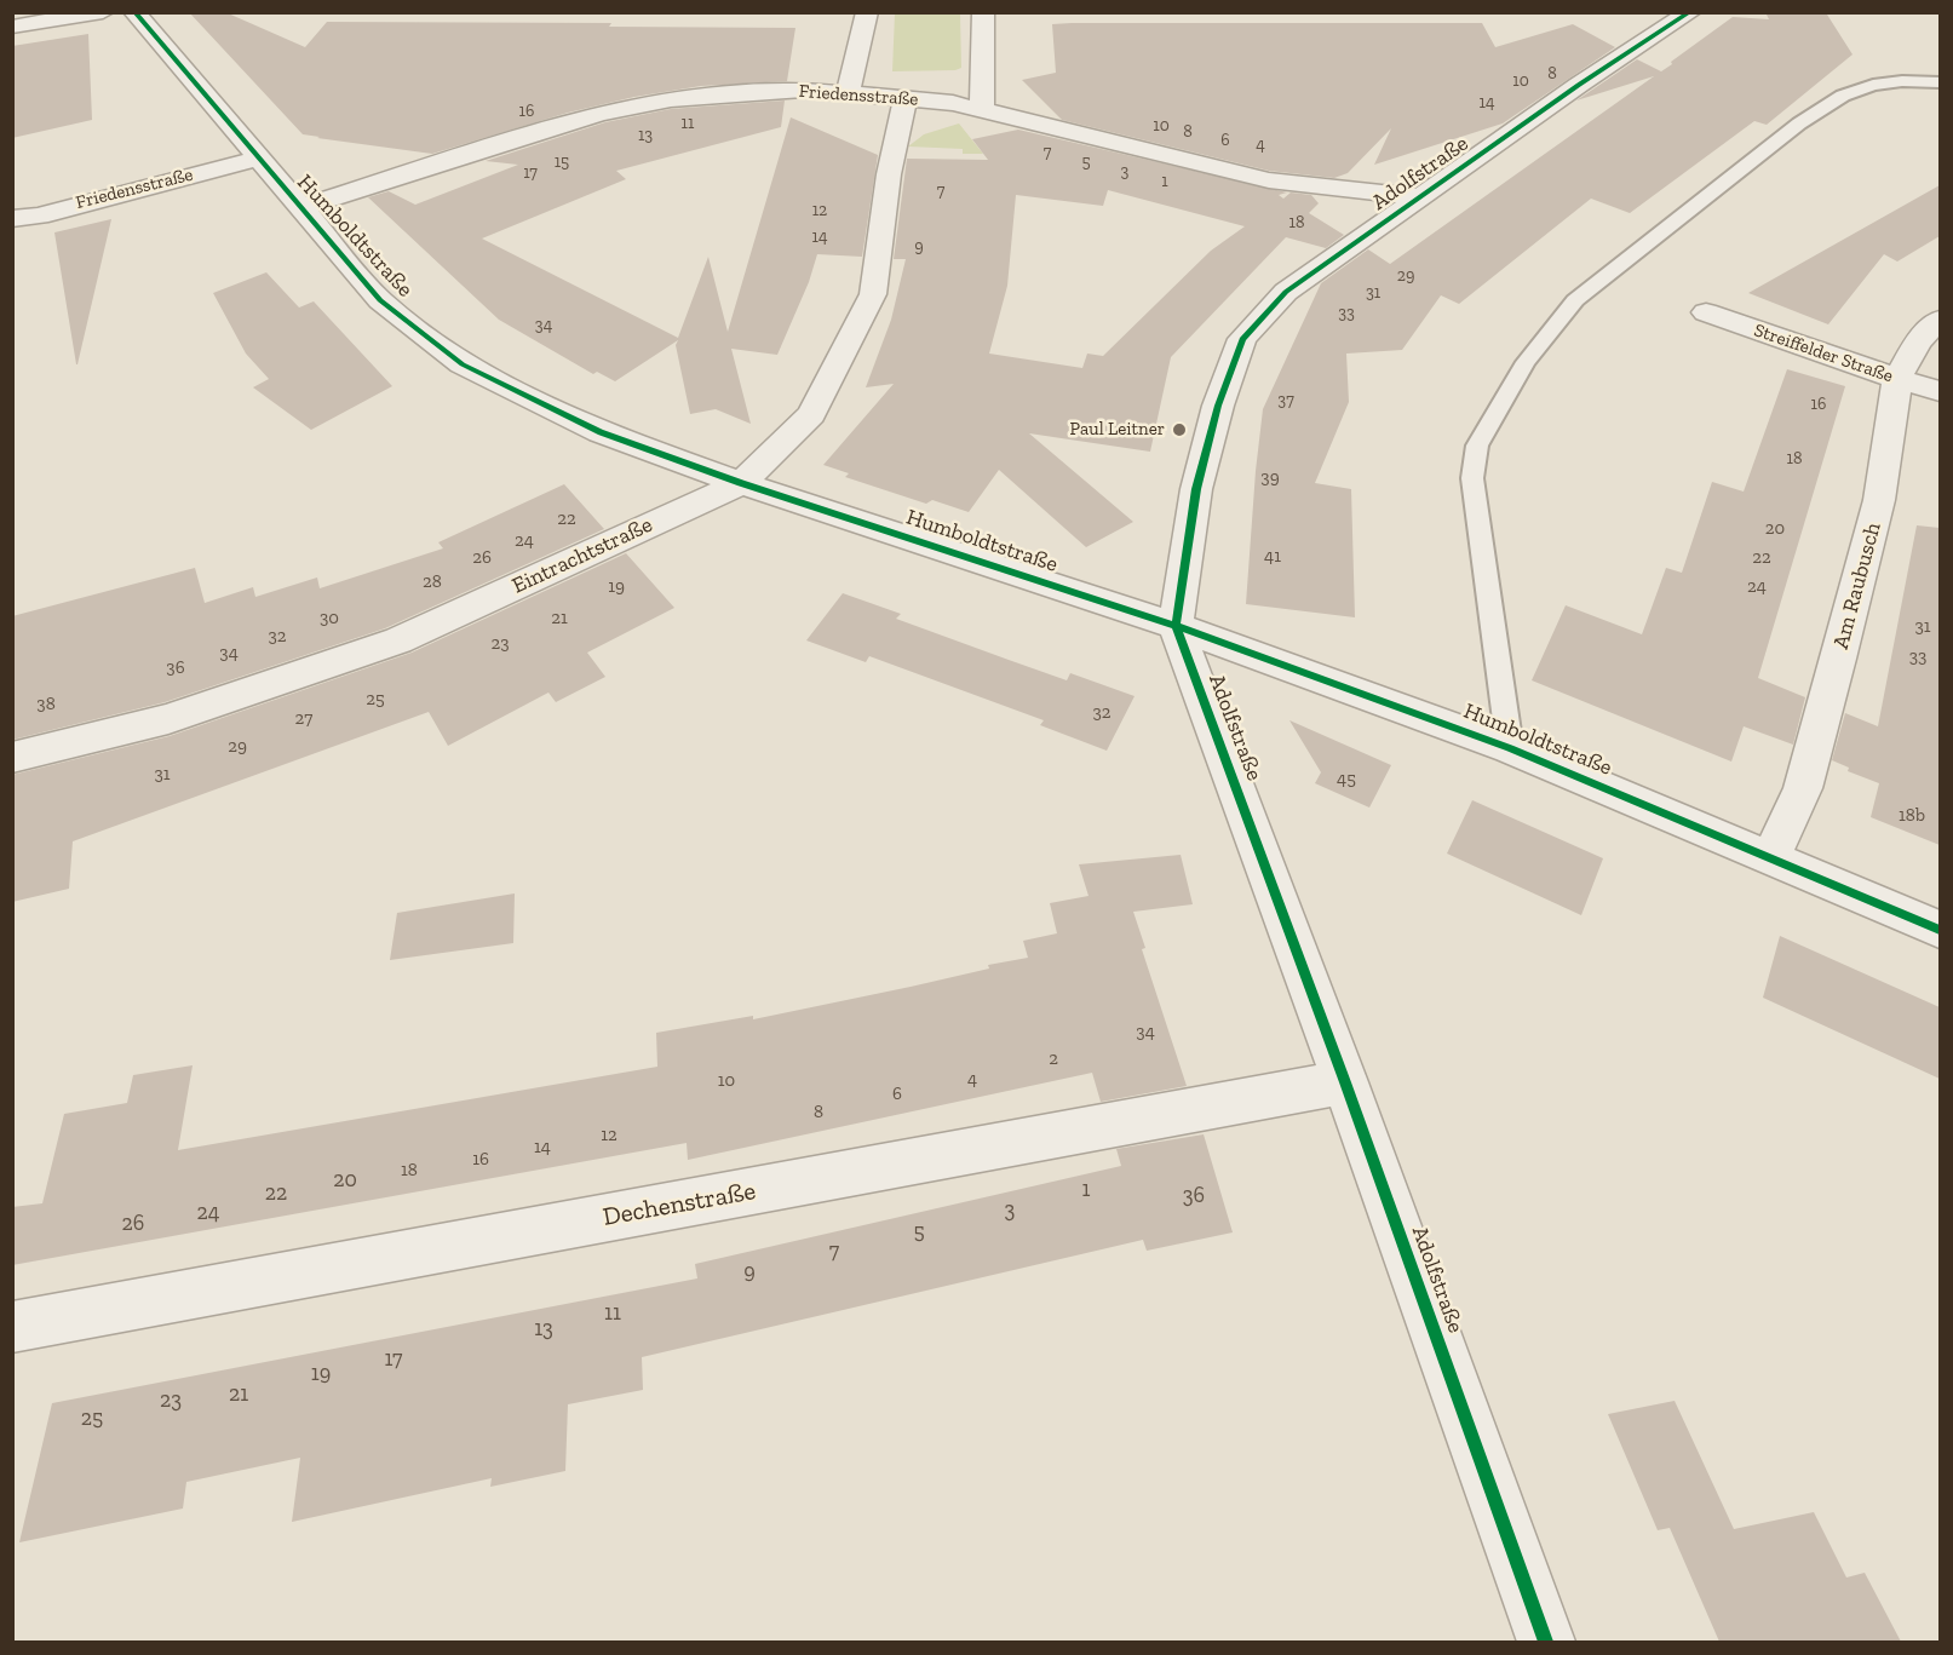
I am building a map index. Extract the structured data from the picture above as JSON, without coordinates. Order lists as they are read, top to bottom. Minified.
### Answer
{"streets":{"street":["Friedensstraße","Adolfstraße","Humboldtstraße","Streiffelder Straße","Eintrachtstraße","Am Raubusch","Dechenstraße"]},"crossings":[["Friedensstraße","Adolfstraße"],["Friedensstraße","Humboldtstraße"],["Friedensstraße","Eintrachtstraße"],["Adolfstraße","Humboldtstraße"],["Adolfstraße","Dechenstraße"],["Humboldtstraße","Eintrachtstraße"],["Humboldtstraße","Am Raubusch"],["Streiffelder Straße","Am Raubusch"]],"places":["Paul Leitner"],"house_numbers":["8","10","14","16","11","10","8","13","6","4","7","15","5","3","17","1","7","12","18","14","9","29","31","33","34","37","16","18","39","22","20","24","41","26","22","28","19","24","30","21","31","32","23","34","33","36","25","38","32","27","29","31","45","18b","34","2","4","10","6","8","12","14","16","18","20","1","22","36","3","24","26","5","7","9","11","13","17","19","21","23","25"]}
